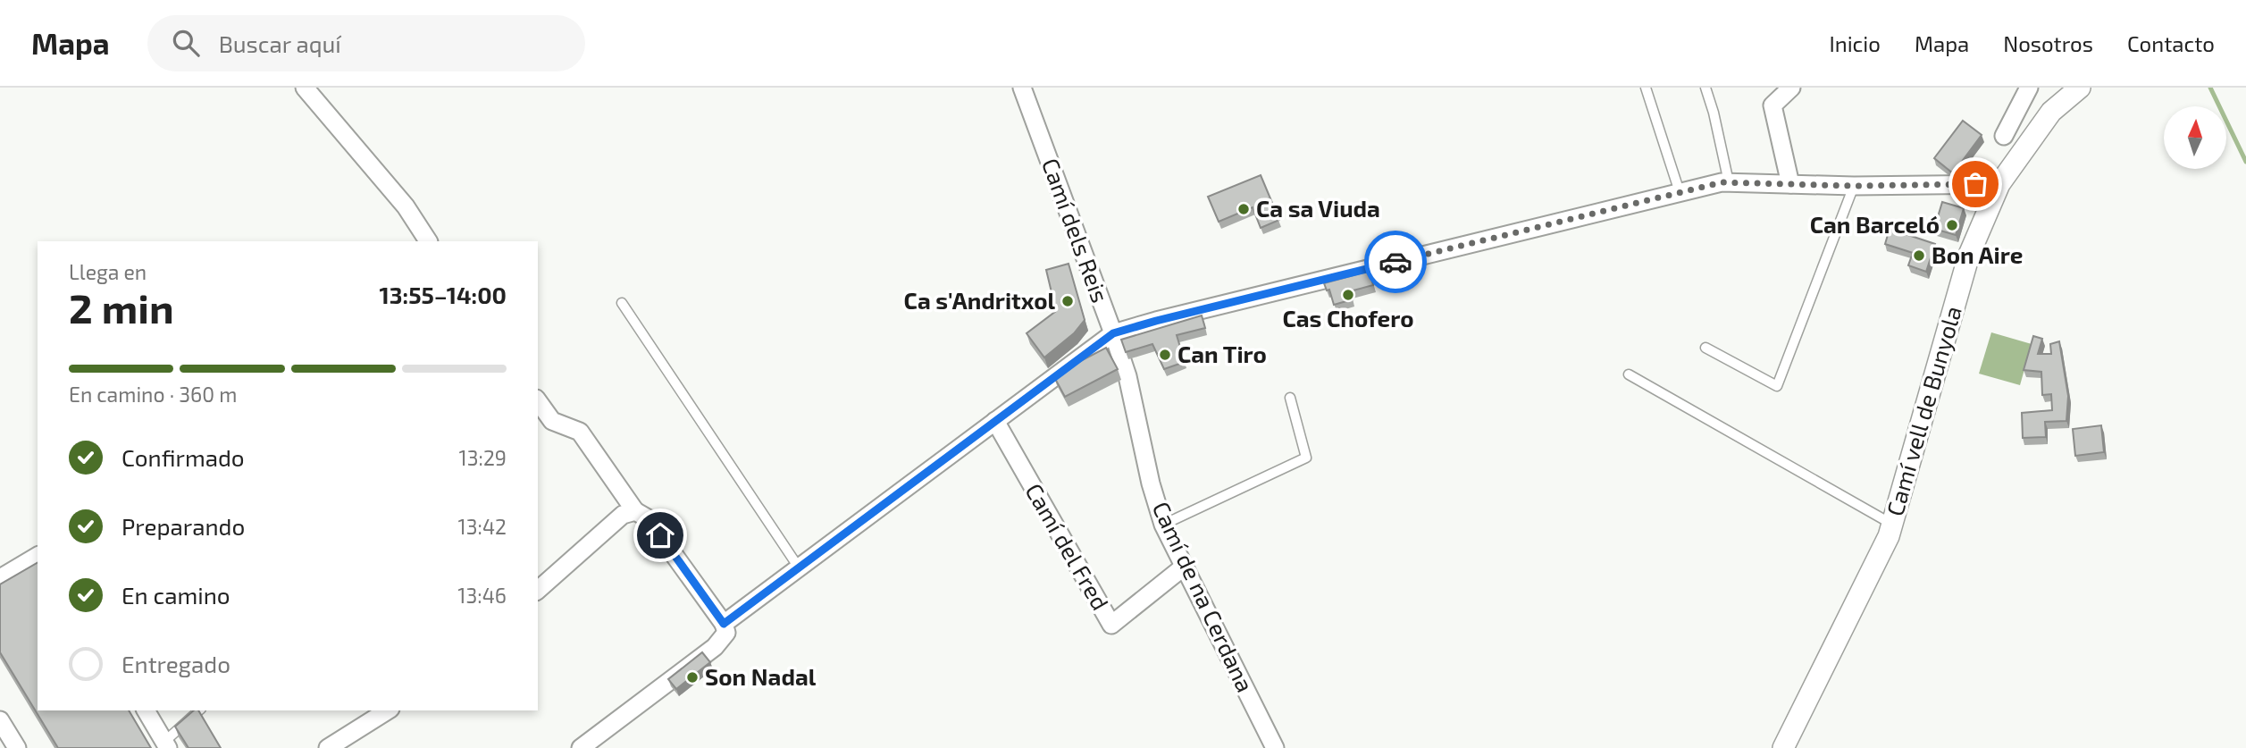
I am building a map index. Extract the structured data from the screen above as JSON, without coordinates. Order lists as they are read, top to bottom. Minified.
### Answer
{"streets":{"street":["Camí dels Reis","Camí vell de Bunyola","Camí del Fred","Camí de na Cerdana"]},"crossings":[["Camí dels Reis","Camí vell de Bunyola"],["Camí dels Reis","Camí de na Cerdana"],["Camí del Fred","Camí de na Cerdana"]],"places":["Ca sa Viuda","Can Barceló","Bon Aire","Cas Chofero","Ca s'Andritxol","Can Tiro","Son Nadal"],"north":"top","page":{"header":"Mapa","search":"Buscar aquí","nav":["Inicio","Mapa","Nosotros","Contacto"],"heading":["2 min","Llega en","13:55–14:00"],"bar":"En camino · 360 m","list":[["Confirmado","13:29"],["Preparando","13:42"],["En camino","13:46"],"Entregado"]}}
